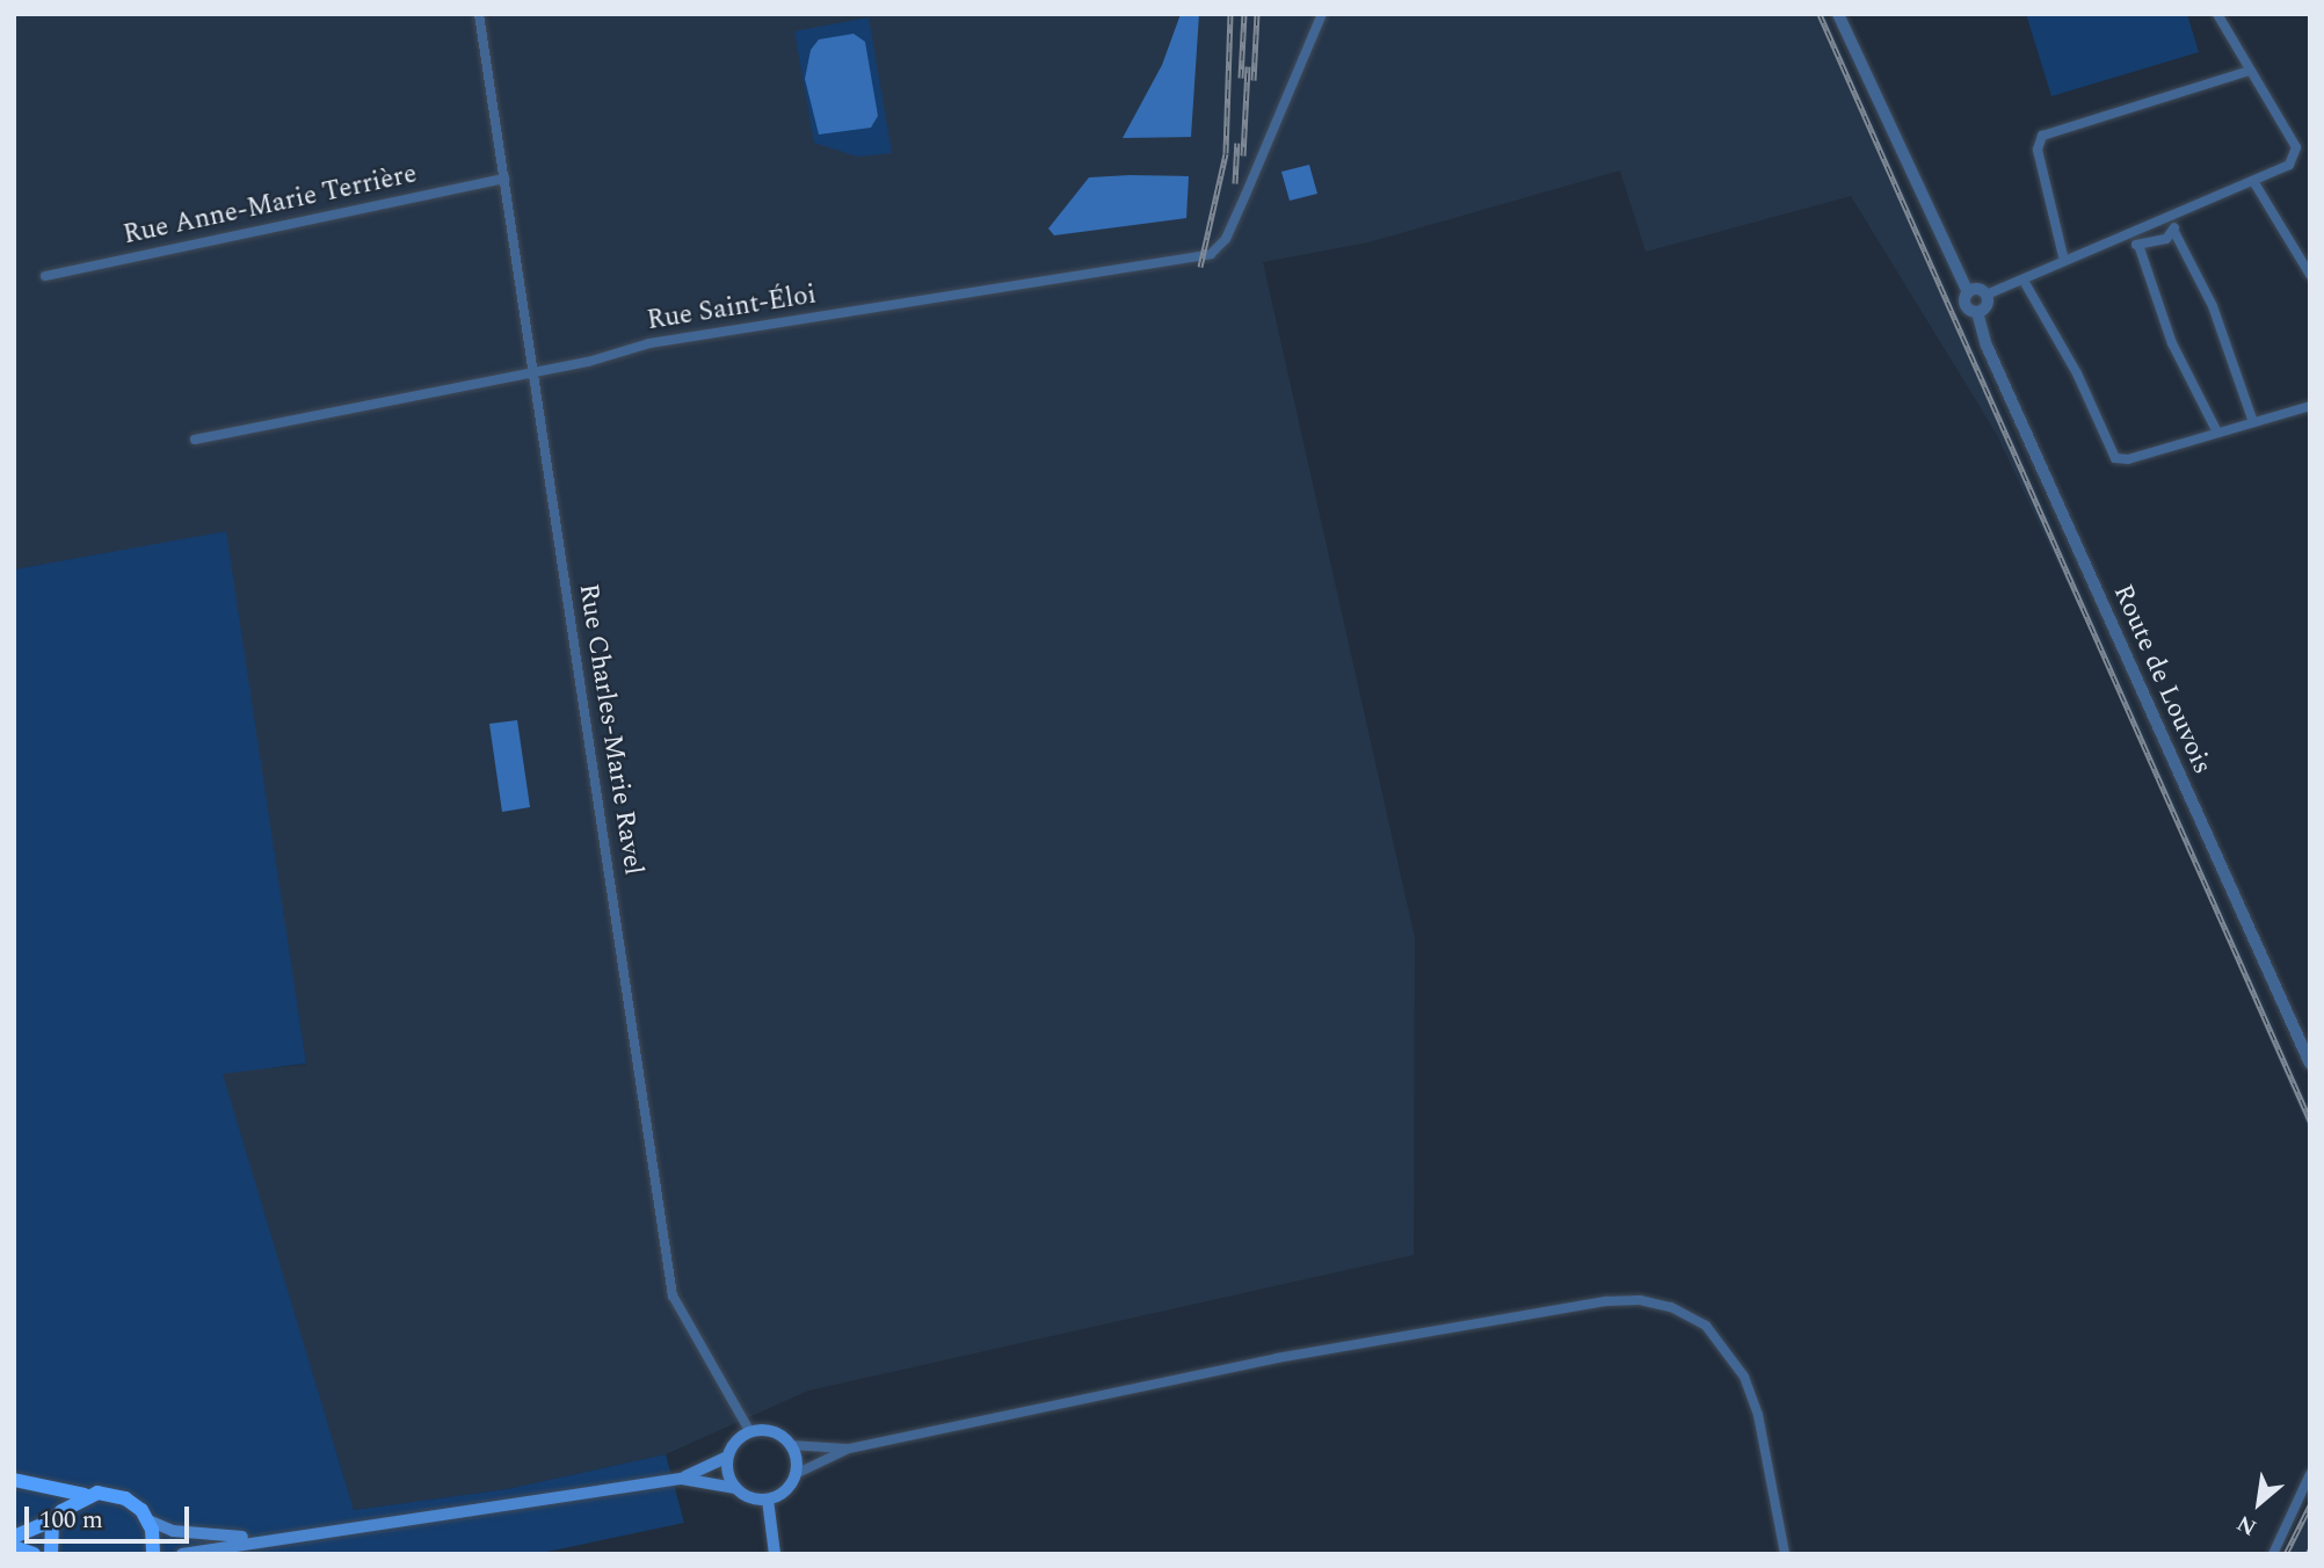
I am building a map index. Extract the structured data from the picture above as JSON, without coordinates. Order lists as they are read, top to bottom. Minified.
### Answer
{"streets":{"street":["Rue Anne-Marie Terrière","Rue Saint-Éloi","Route de Louvois","Rue Charles-Marie Ravel"]},"crossings":[["Rue Anne-Marie Terrière","Rue Charles-Marie Ravel"],["Rue Saint-Éloi","Rue Charles-Marie Ravel"]],"scale_bar":"100 m","north":"bottom left"}
